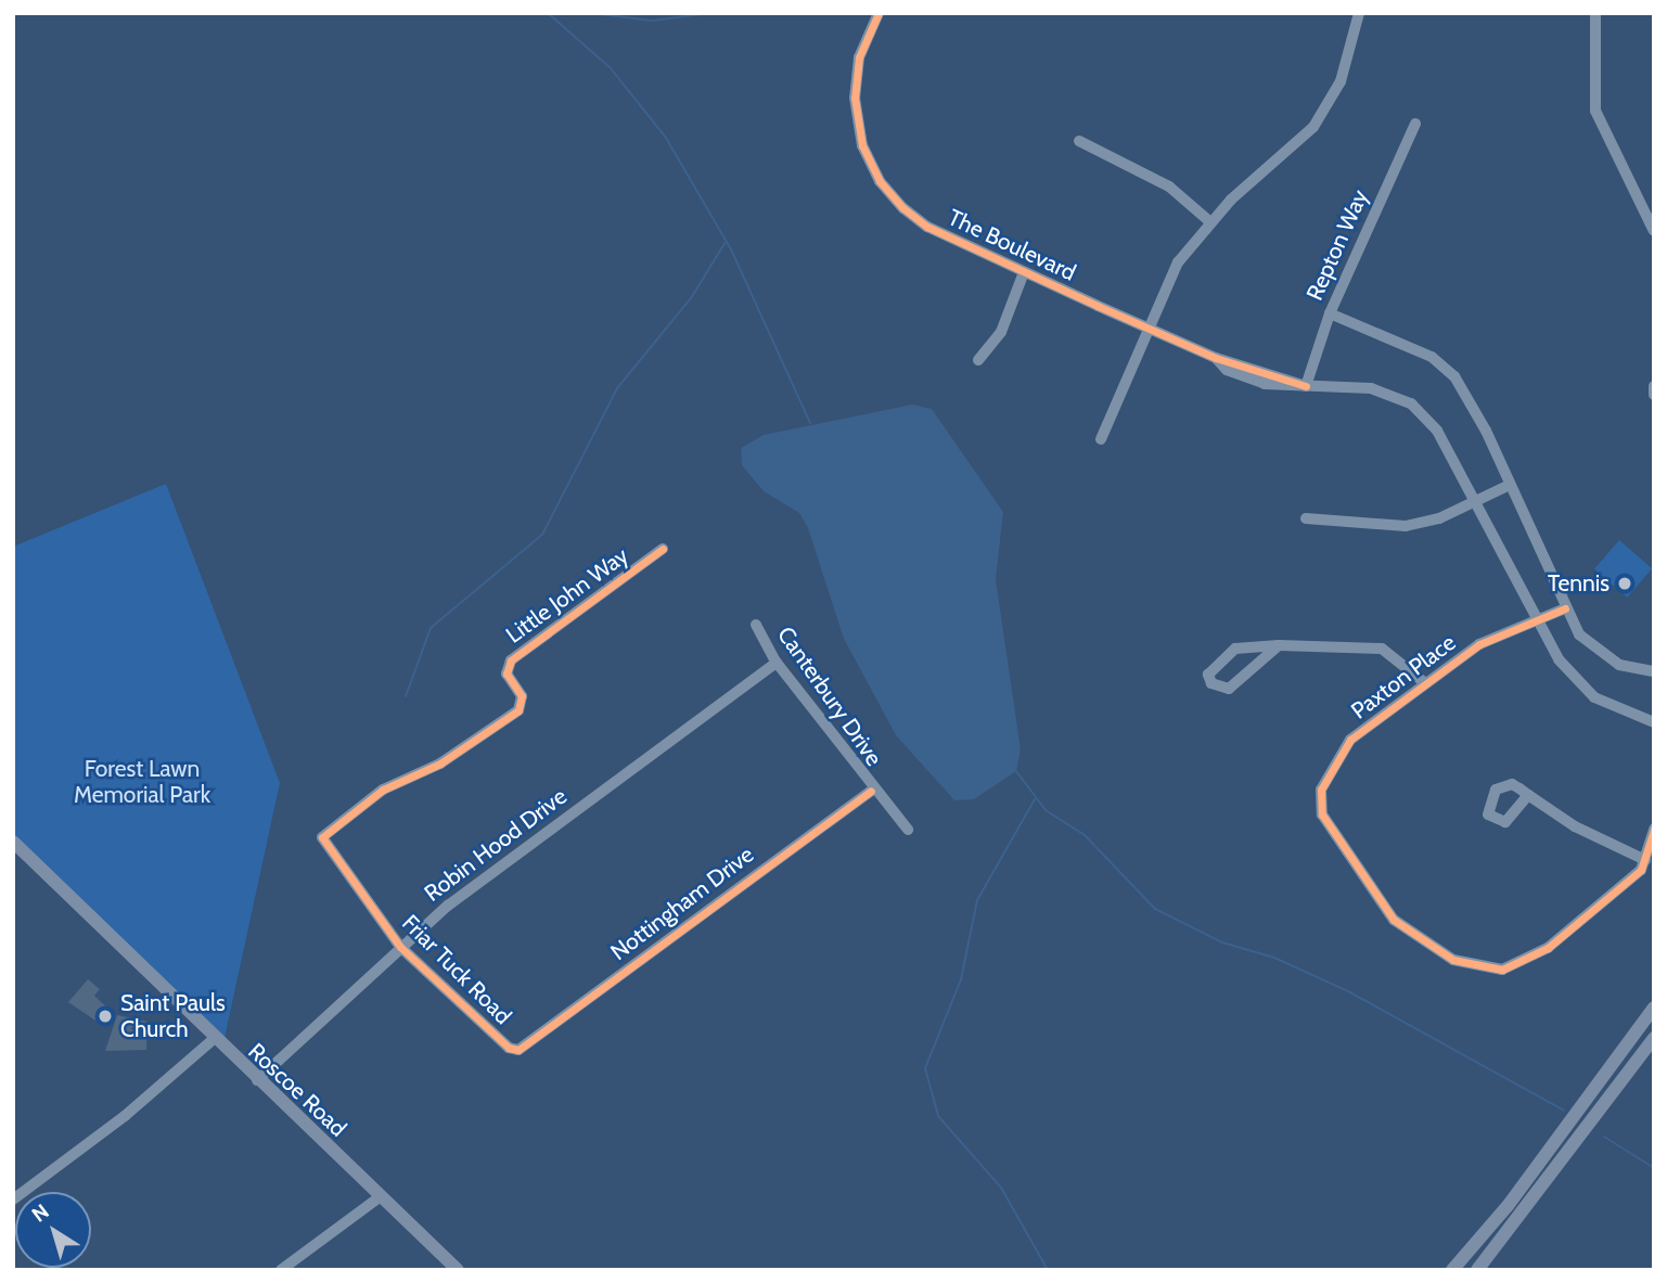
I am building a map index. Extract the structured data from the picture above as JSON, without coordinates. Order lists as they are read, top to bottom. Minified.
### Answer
{"streets":{"main road":["Roscoe Road"],"street":["The Boulevard","Repton Way","Little John Way","Paxton Place","Canterbury Drive","Robin Hood Drive","Nottingham Drive","Friar Tuck Road"]},"crossings":[["The Boulevard","Repton Way"],["The Boulevard","Paxton Place"],["Little John Way","Friar Tuck Road"],["Canterbury Drive","Robin Hood Drive"],["Canterbury Drive","Nottingham Drive"],["Robin Hood Drive","Friar Tuck Road"],["Robin Hood Drive","Roscoe Road"],["Nottingham Drive","Friar Tuck Road"]],"parks":["Forest Lawn Memorial Park"],"places":["Tennis","Saint Pauls Church"],"north":"top left"}
